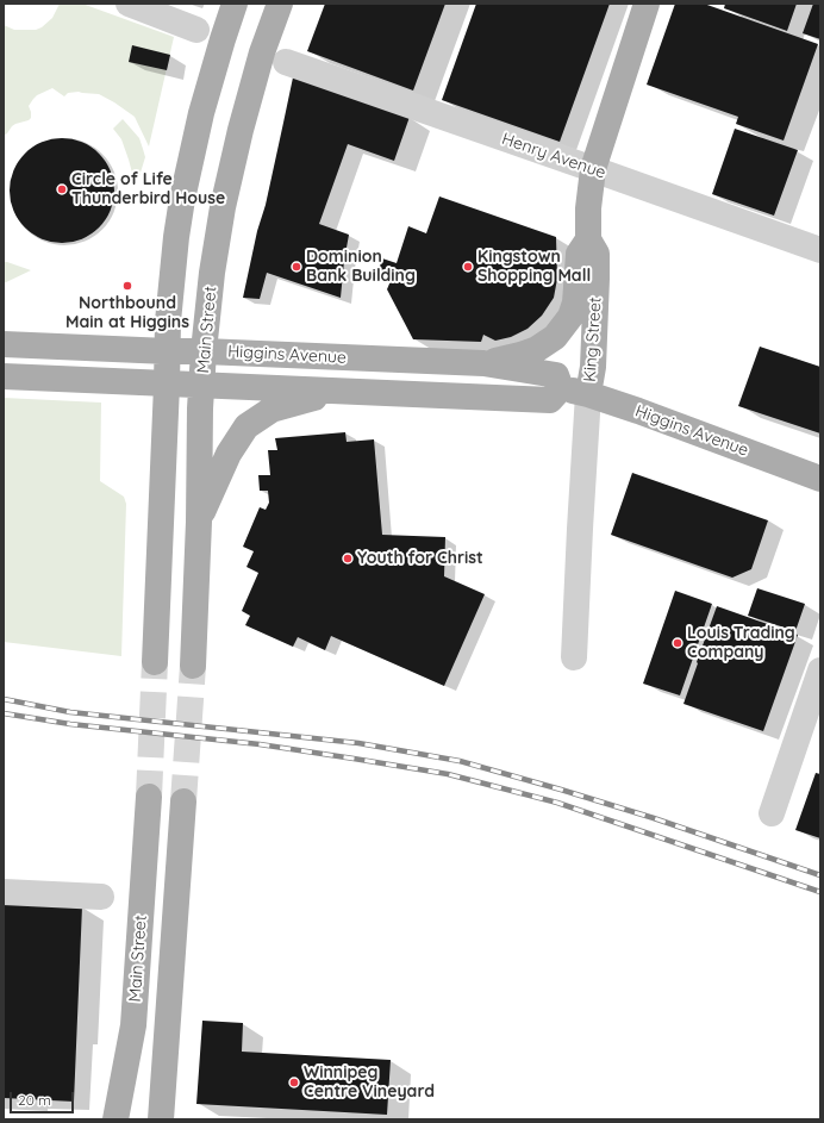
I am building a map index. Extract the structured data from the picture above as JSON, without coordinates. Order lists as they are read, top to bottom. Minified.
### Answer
{"streets":{"main road":["Main Street","King Street","Higgins Avenue"],"street":["Henry Avenue"]},"crossings":[["Henry Avenue","King Street"],["Main Street","Higgins Avenue"],["King Street","Higgins Avenue"]],"places":["Circle of Life Thunderbird House","Dominion Bank Building","Kingstown Shopping Mall","Northbound Main at Higgins","Youth for Christ","Louis Trading Company","Winnipeg Centre Vineyard"],"scale_bar":"20 m"}
